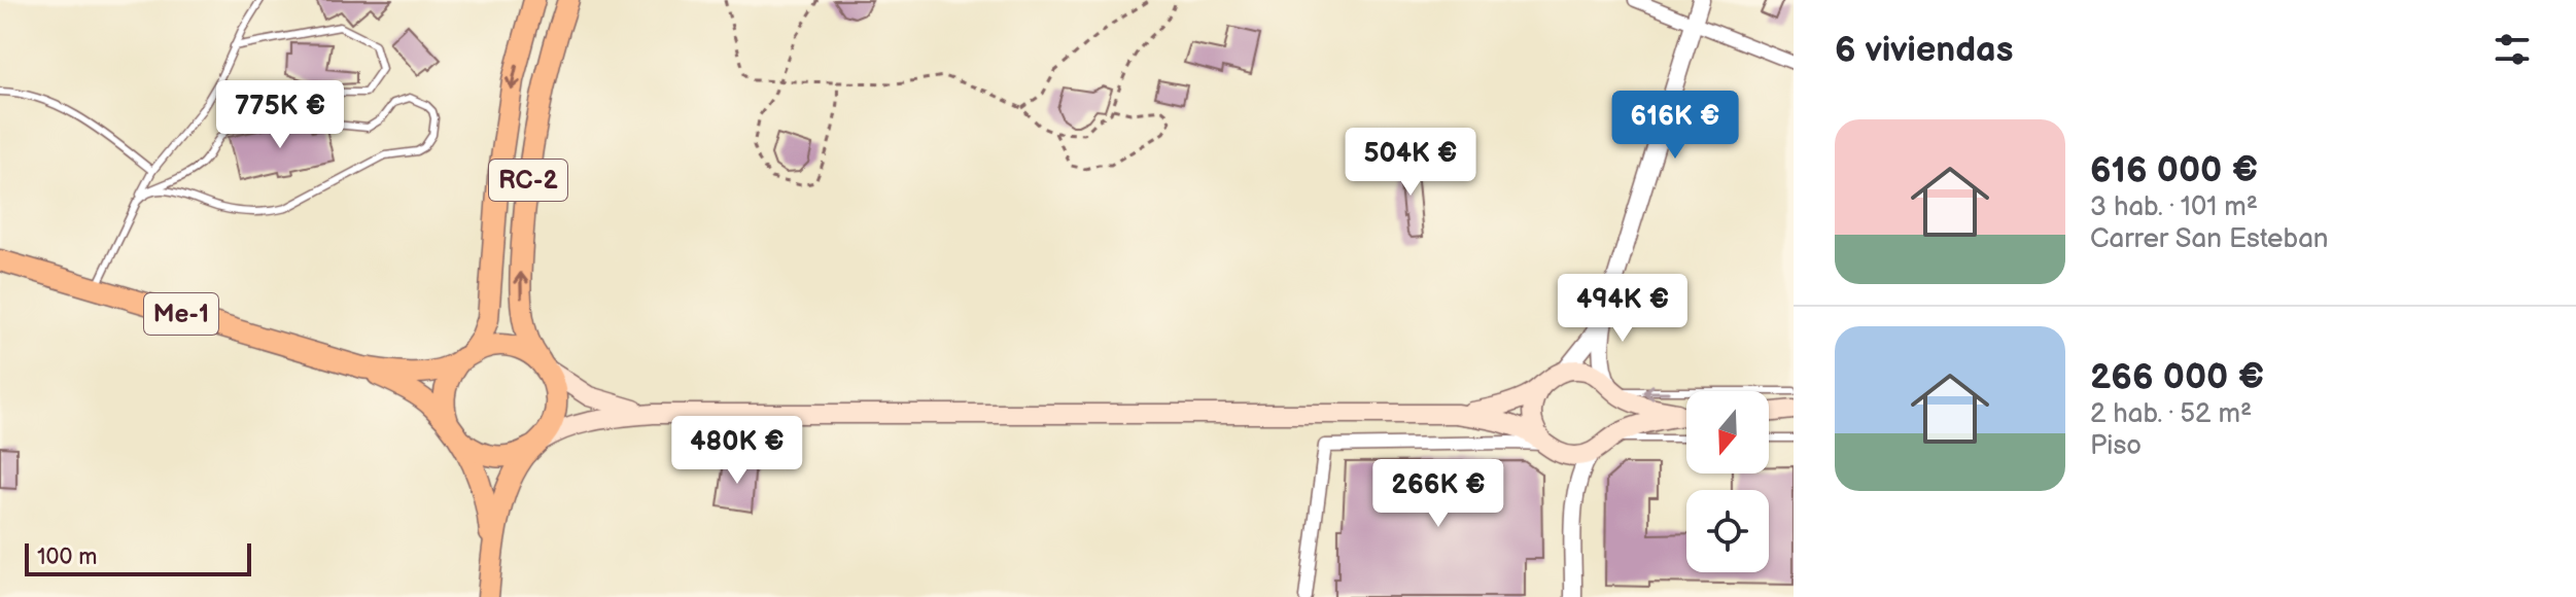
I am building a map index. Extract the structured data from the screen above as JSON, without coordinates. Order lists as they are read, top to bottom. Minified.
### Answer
{"streets":{"main road":["RC-2","Me-1"]},"crossings":[["RC-2","Me-1"]],"scale_bar":"100 m","north":"bottom","page":{"heading":"6 viviendas","price":["775K €","616K €","504K €","494K €","480K €","266K €"],"list":[{"name":"616 000 €","note":"3 hab. · 101 m² · Carrer San Esteban"},{"name":"266 000 €","note":"2 hab. · 52 m² · Piso"}],"scale":"100 m"}}
